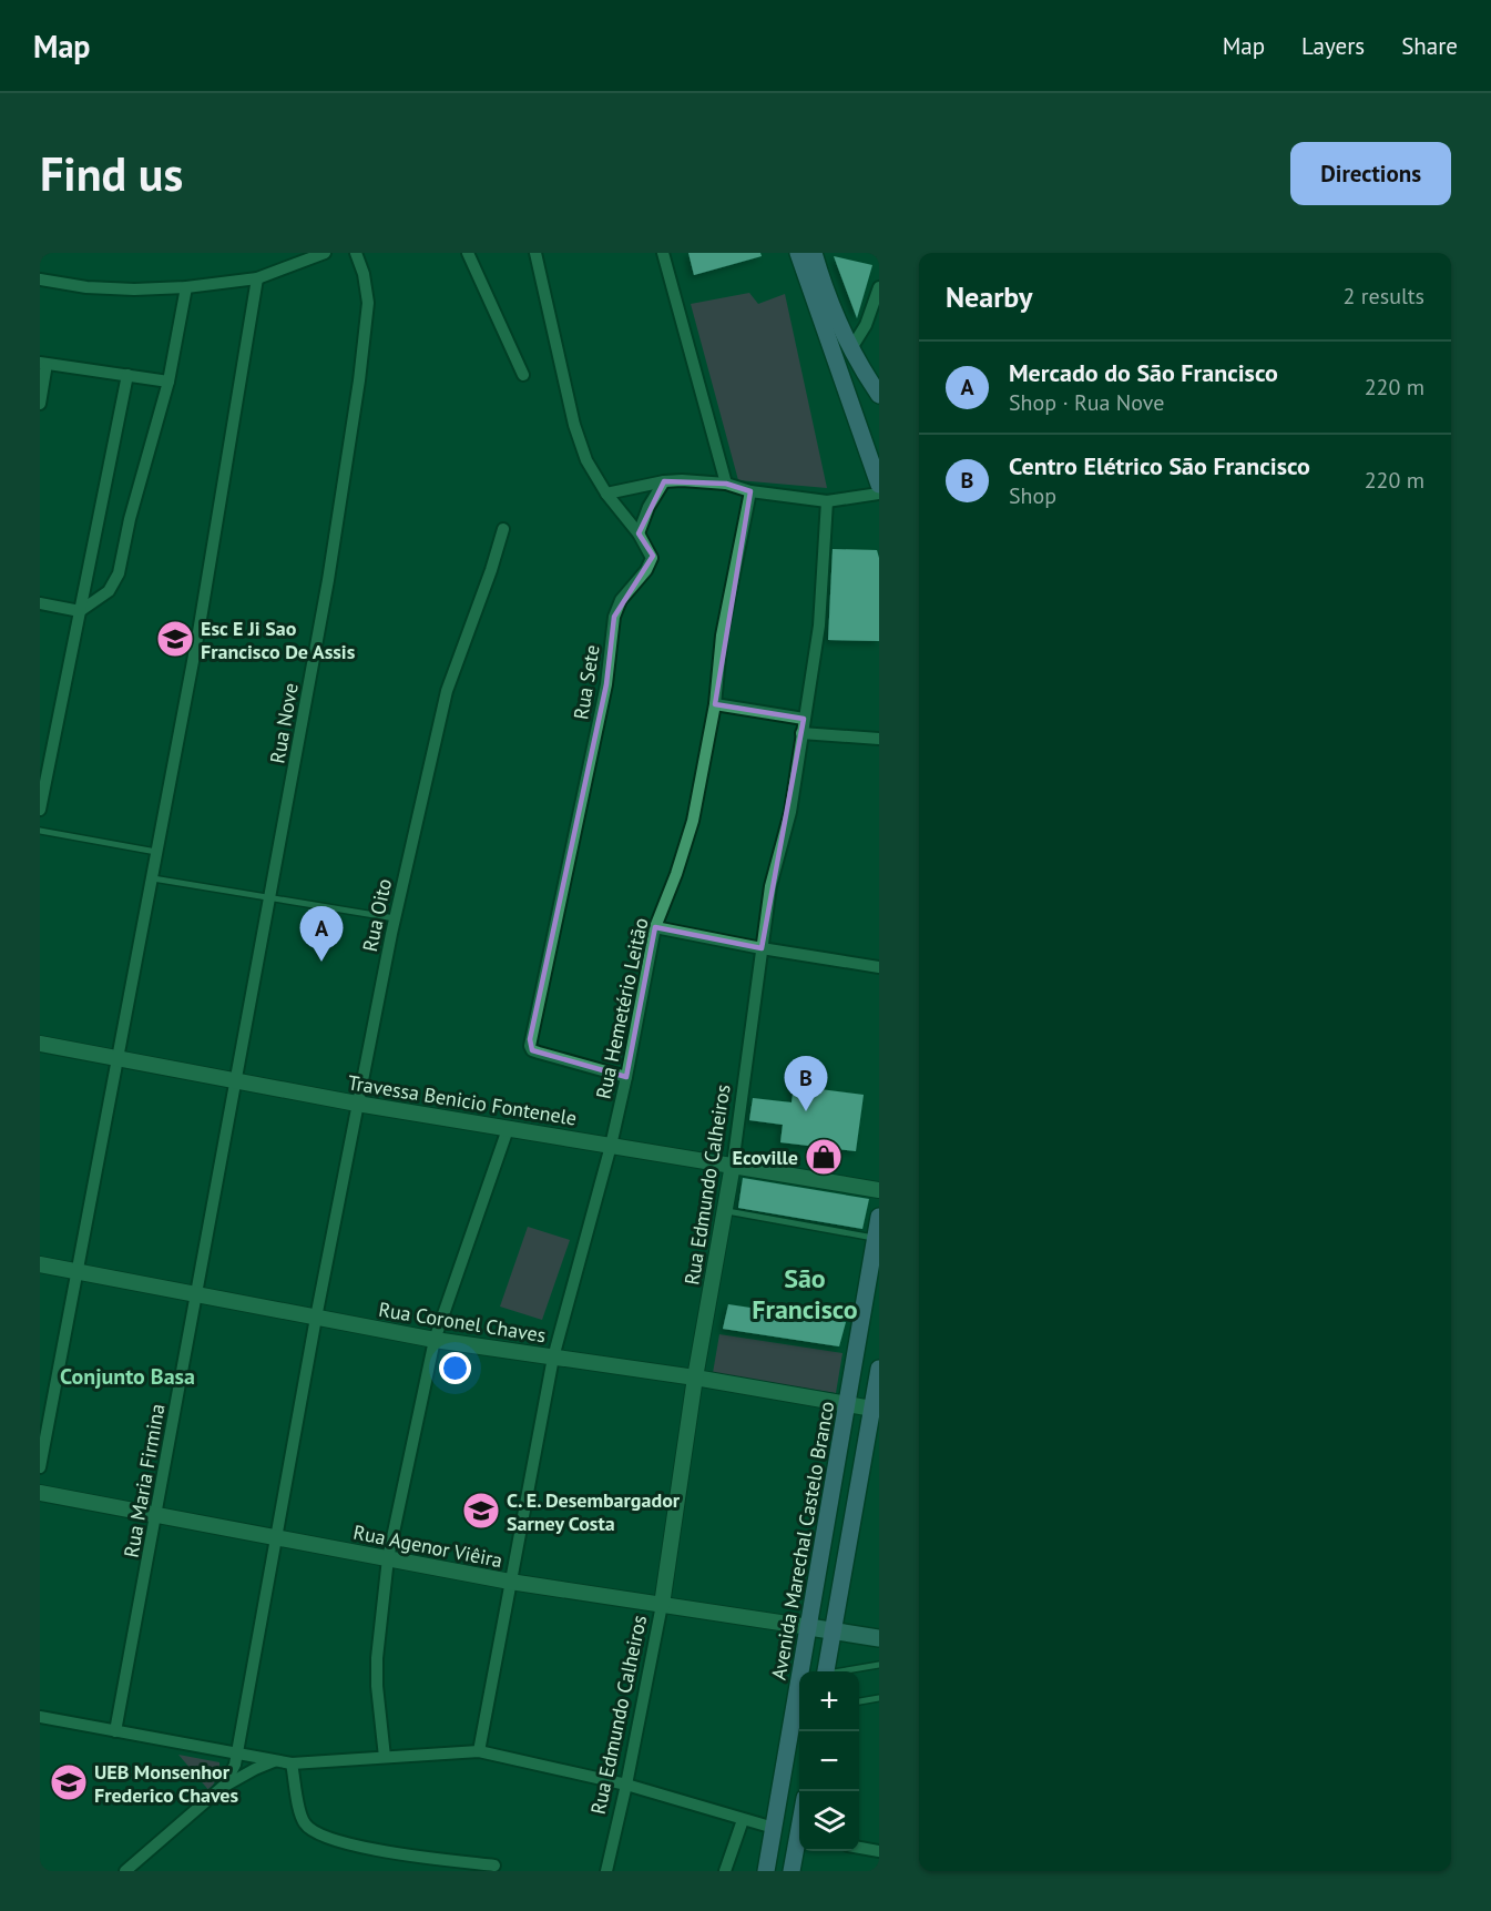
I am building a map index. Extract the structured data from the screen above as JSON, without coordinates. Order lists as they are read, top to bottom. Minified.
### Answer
{"streets":{"main road":["Avenida Marechal Castelo Branco"],"street":["Rua Sete","Rua Nove","Rua Oito","Rua Hemetério Leitão","Travessa Benicio Fontenele","Rua Edmundo Calheiros","Rua Coronel Chaves","Rua Maria Firmina","Rua Agenor Viêira"]},"crossings":[["Rua Sete","Rua Hemetério Leitão"],["Rua Nove","Travessa Benicio Fontenele"],["Rua Nove","Rua Maria Firmina"],["Rua Oito","Travessa Benicio Fontenele"],["Rua Oito","Rua Coronel Chaves"],["Rua Oito","Rua Agenor Viêira"],["Rua Hemetério Leitão","Travessa Benicio Fontenele"],["Rua Hemetério Leitão","Rua Coronel Chaves"],["Rua Hemetério Leitão","Rua Agenor Viêira"],["Travessa Benicio Fontenele","Rua Edmundo Calheiros"],["Travessa Benicio Fontenele","Rua Maria Firmina"],["Rua Edmundo Calheiros","Rua Coronel Chaves"],["Rua Edmundo Calheiros","Rua Agenor Viêira"],["Rua Coronel Chaves","Rua Maria Firmina"],["Rua Coronel Chaves","Avenida Marechal Castelo Branco"],["Rua Maria Firmina","Rua Agenor Viêira"],["Avenida Marechal Castelo Branco","Rua Agenor Viêira"]],"districts":["São Francisco","Conjunto Basa"],"places":{"school or university":["Esc E Ji Sao Francisco De Assis","C. E. Desembargador Sarney Costa","UEB Monsenhor Frederico Chaves"],"shop":["Ecoville"]},"page":{"header":"Map","nav":["Map","Layers","Share"],"buttons":"Directions","title":"Find us","heading":["Nearby","2 results"],"list":[{"mark":"A","name":"Mercado do São Francisco","note":"Shop · Rua Nove","value":"220 m"},{"mark":"B","name":"Centro Elétrico São Francisco","note":"Shop","value":"220 m"}],"pins":["A","B"],"map_buttons":["+","−"]}}
